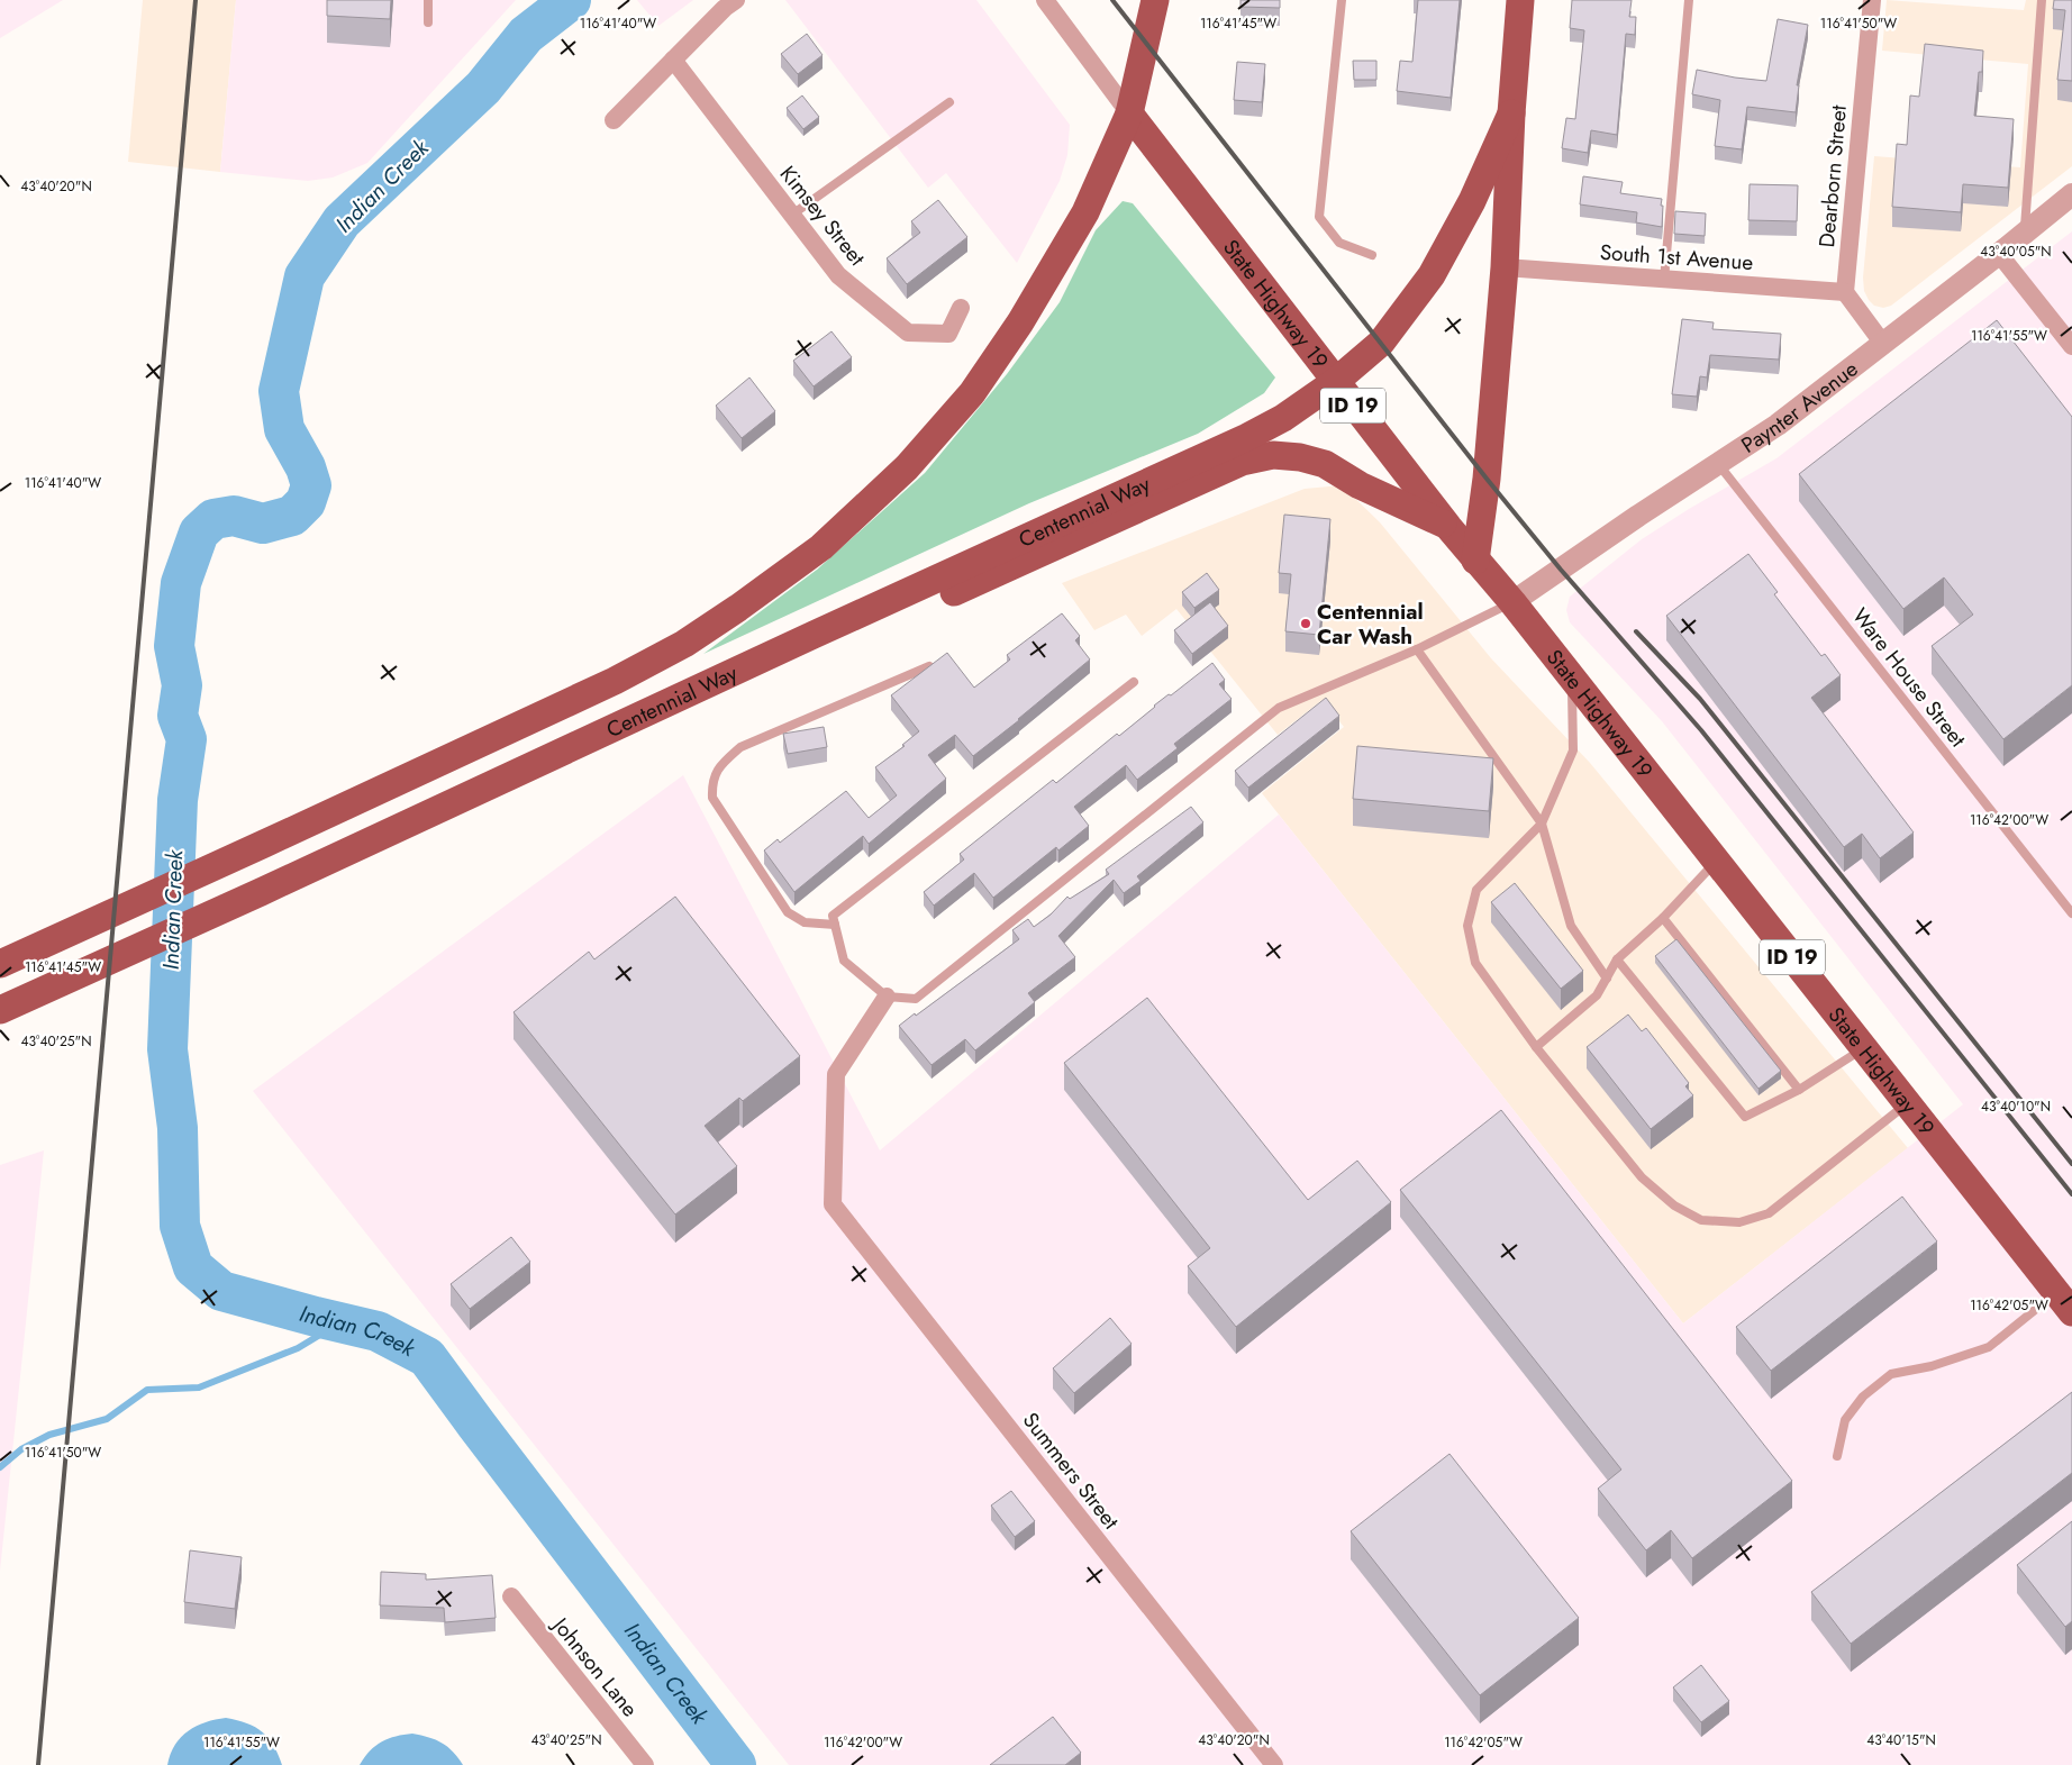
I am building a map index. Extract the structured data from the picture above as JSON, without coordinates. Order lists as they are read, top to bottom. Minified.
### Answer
{"streets":{"main road":["State Highway 19","ID 19","Centennial Way"],"street":["Dearborn Street","Kimsey Street","South 1st Avenue","Paynter Avenue","Summers Street","Johnson Lane"],"lane":["Ware House Street"]},"crossings":[["Dearborn Street","South 1st Avenue"],["State Highway 19","Paynter Avenue"],["State Highway 19","Centennial Way"],["Paynter Avenue","Ware House Street"]],"water":["Indian Creek"],"places":["Centennial Car Wash"],"coordinates":["116°41'40\"W","116°41'45\"W","116°41'50\"W","43°40'20\"N","43°40'05\"N","116°41'55\"W","116°42'00\"W","43°40'25\"N","43°40'10\"N","116°42'05\"W","43°40'15\"N"]}
